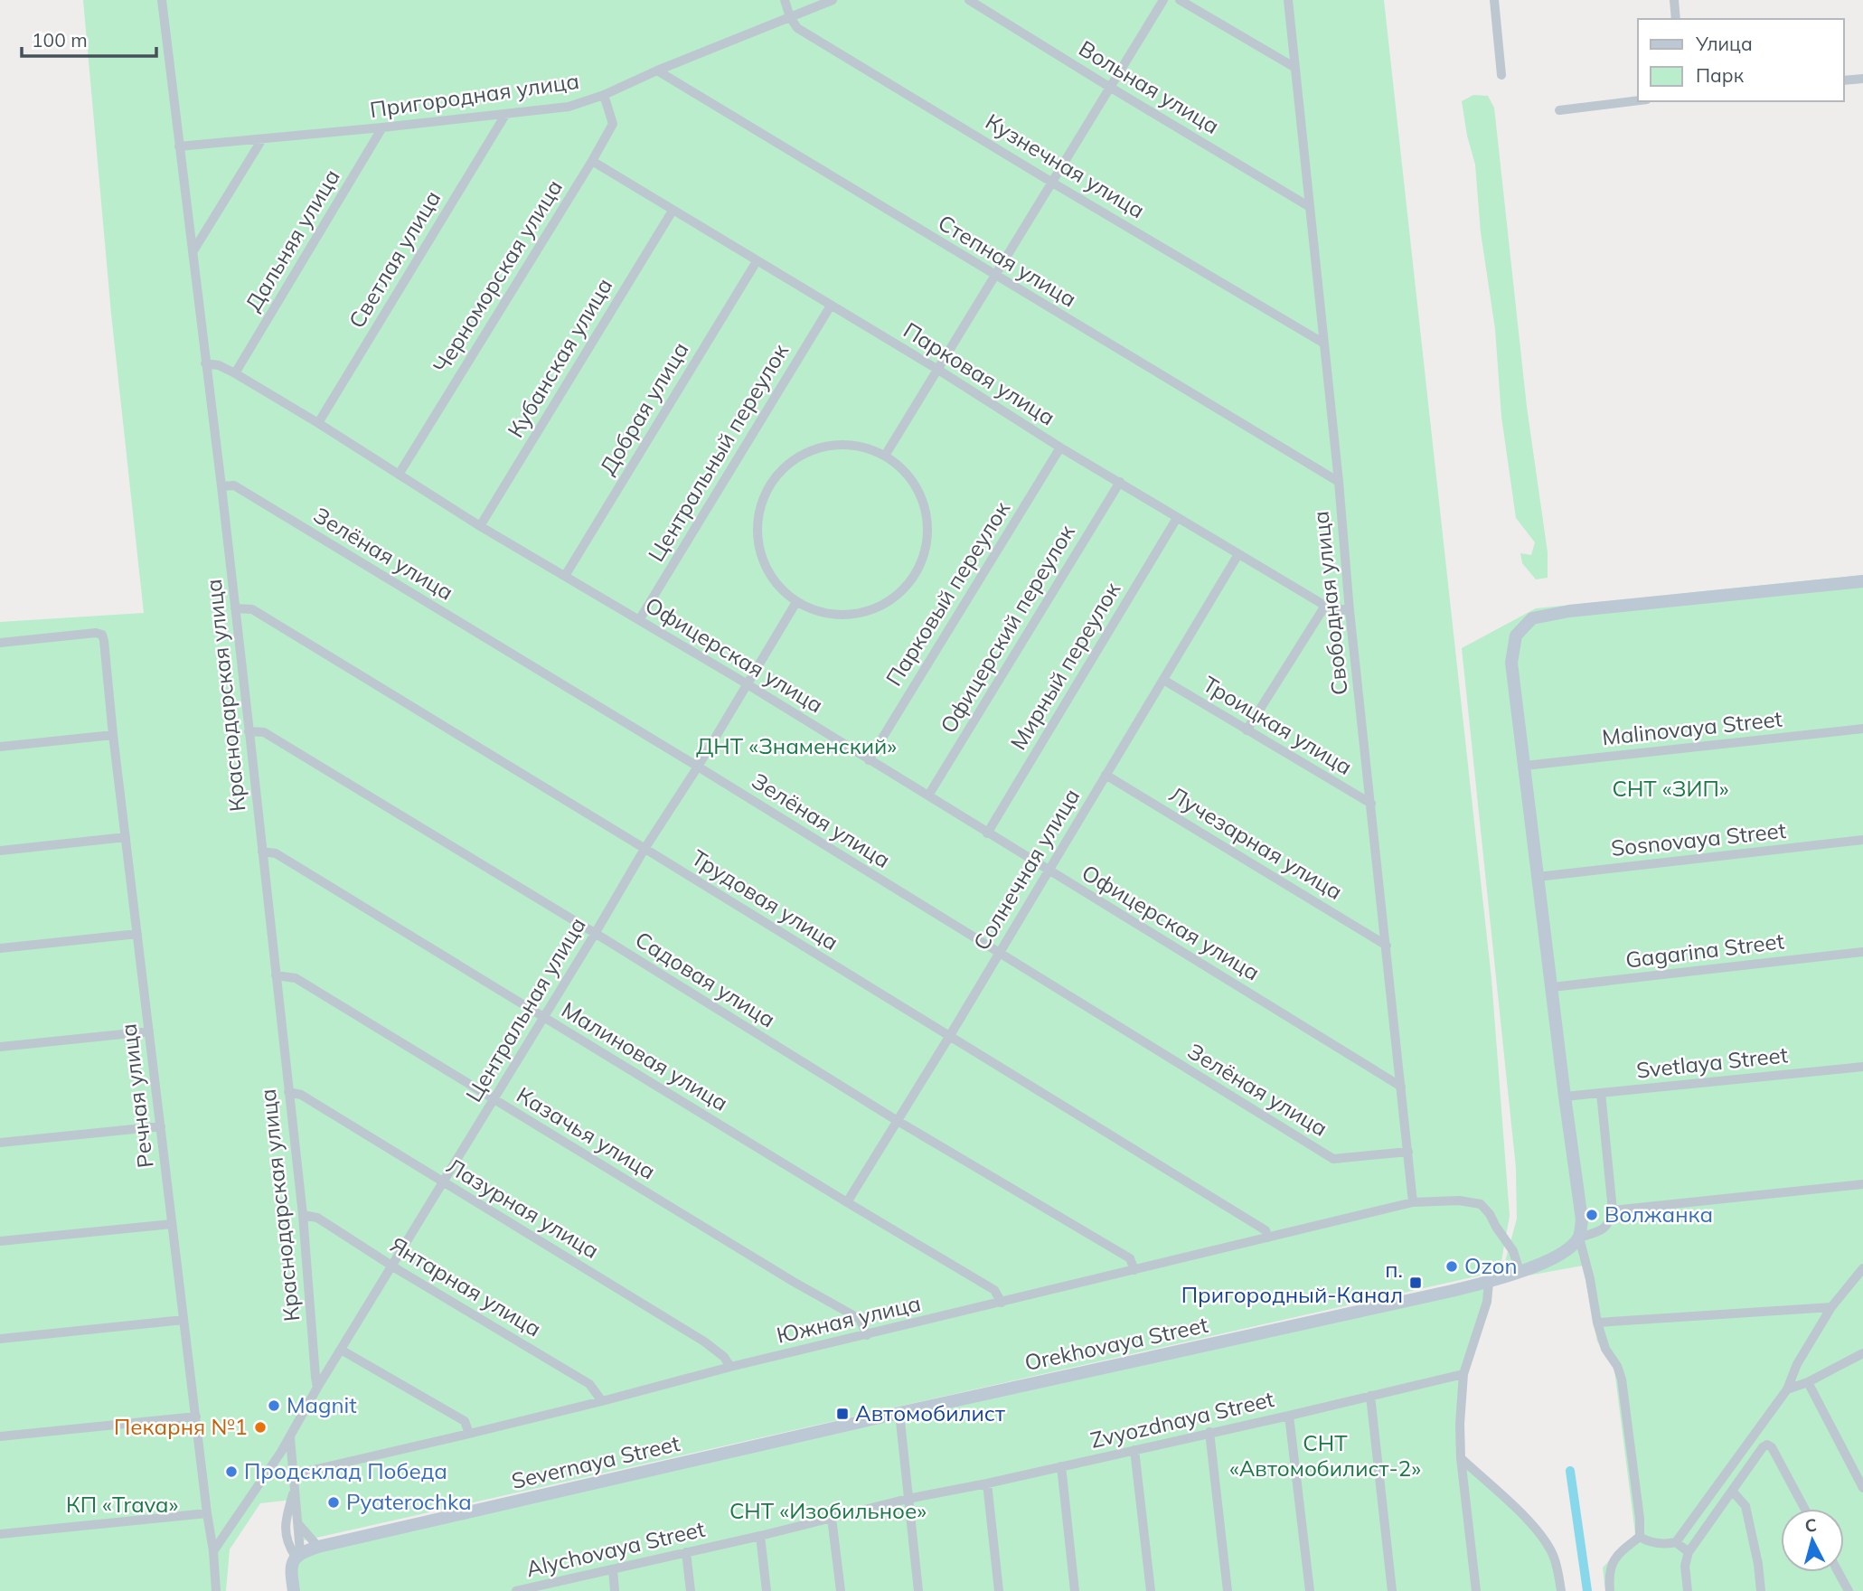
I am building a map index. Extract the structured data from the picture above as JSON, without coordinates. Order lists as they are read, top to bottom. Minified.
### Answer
{"streets":{"street":["Вольная улица","Пригородная улица","Кузнечная улица","Дальняя улица","Светлая улица","Степная улица","Черноморская улица","Кубанская улица","Парковая улица","Добрая улица","Центральный переулок","Зелёная улица","Парковый переулок","Свободная улица","Офицерский переулок","Офицерская улица","Мирный переулок","Краснодарская улица","Троицкая улица","Malinovaya Street","Sosnovaya Street","Лучезарная улица","Солнечная улица","Трудовая улица","Gagarina Street","Садовая улица","Центральная улица","Малиновая улица","Svetlaya Street","Речная улица","Казачья улица","Лазурная улица","Янтарная улица","Южная улица","Orekhovaya Street","Zvyozdnaya Street","Severnaya Street","Alychovaya Street"]},"crossings":[["Вольная улица","Свободная улица"],["Пригородная улица","Кузнечная улица"],["Пригородная улица","Дальняя улица"],["Пригородная улица","Светлая улица"],["Пригородная улица","Степная улица"],["Пригородная улица","Черноморская улица"],["Пригородная улица","Краснодарская улица"],["Кузнечная улица","Свободная улица"],["Дальняя улица","Офицерская улица"],["Светлая улица","Офицерская улица"],["Степная улица","Свободная улица"],["Черноморская улица","Парковая улица"],["Черноморская улица","Офицерская улица"],["Кубанская улица","Парковая улица"],["Кубанская улица","Офицерская улица"],["Парковая улица","Добрая улица"],["Парковая улица","Центральный переулок"],["Парковая улица","Парковый переулок"],["Парковая улица","Свободная улица"],["Парковая улица","Офицерский переулок"],["Парковая улица","Мирный переулок"],["Парковая улица","Солнечная улица"],["Добрая улица","Офицерская улица"],["Центральный переулок","Офицерская улица"],["Зелёная улица","Свободная улица"],["Зелёная улица","Краснодарская улица"],["Зелёная улица","Солнечная улица"],["Зелёная улица","Центральная улица"],["Парковый переулок","Офицерская улица"],["Свободная улица","Офицерская улица"],["Свободная улица","Троицкая улица"],["Свободная улица","Лучезарная улица"],["Свободная улица","Южная улица"],["Офицерский переулок","Офицерская улица"],["Офицерская улица","Мирный переулок"],["Офицерская улица","Краснодарская улица"],["Офицерская улица","Солнечная улица"],["Офицерская улица","Центральная улица"],["Краснодарская улица","Трудовая улица"],["Краснодарская улица","Садовая улица"],["Краснодарская улица","Центральная улица"],["Краснодарская улица","Малиновая улица"],["Краснодарская улица","Казачья улица"],["Краснодарская улица","Лазурная улица"],["Краснодарская улица","Янтарная улица"],["Троицкая улица","Солнечная улица"],["Лучезарная улица","Солнечная улица"],["Солнечная улица","Трудовая улица"],["Солнечная улица","Садовая улица"],["Солнечная улица","Малиновая улица"],["Трудовая улица","Центральная улица"],["Трудовая улица","Южная улица"],["Садовая улица","Центральная улица"],["Садовая улица","Южная улица"],["Центральная улица","Малиновая улица"],["Центральная улица","Речная улица"],["Центральная улица","Казачья улица"],["Центральная улица","Лазурная улица"],["Центральная улица","Янтарная улица"],["Малиновая улица","Южная улица"],["Казачья улица","Южная улица"],["Лазурная улица","Южная улица"],["Янтарная улица","Южная улица"],["Южная улица","Orekhovaya Street"],["Orekhovaya Street","Severnaya Street"],["Zvyozdnaya Street","Alychovaya Street"]],"parks":["ДНТ «Знаменский»","СНТ «ЗИП»","СНТ «Автомобилист-2»","КП «Trava»","СНТ «Изобильное»"],"places":{"other":["Волжанка","Ozon","Magnit","Пекарня №1","Продсклад Победа","Pyaterochka"],"transit":["п. Пригородный-Канал","Автомобилист"]},"legend":["Улица","Парк"],"scale_bar":"100 m","north":"top"}
